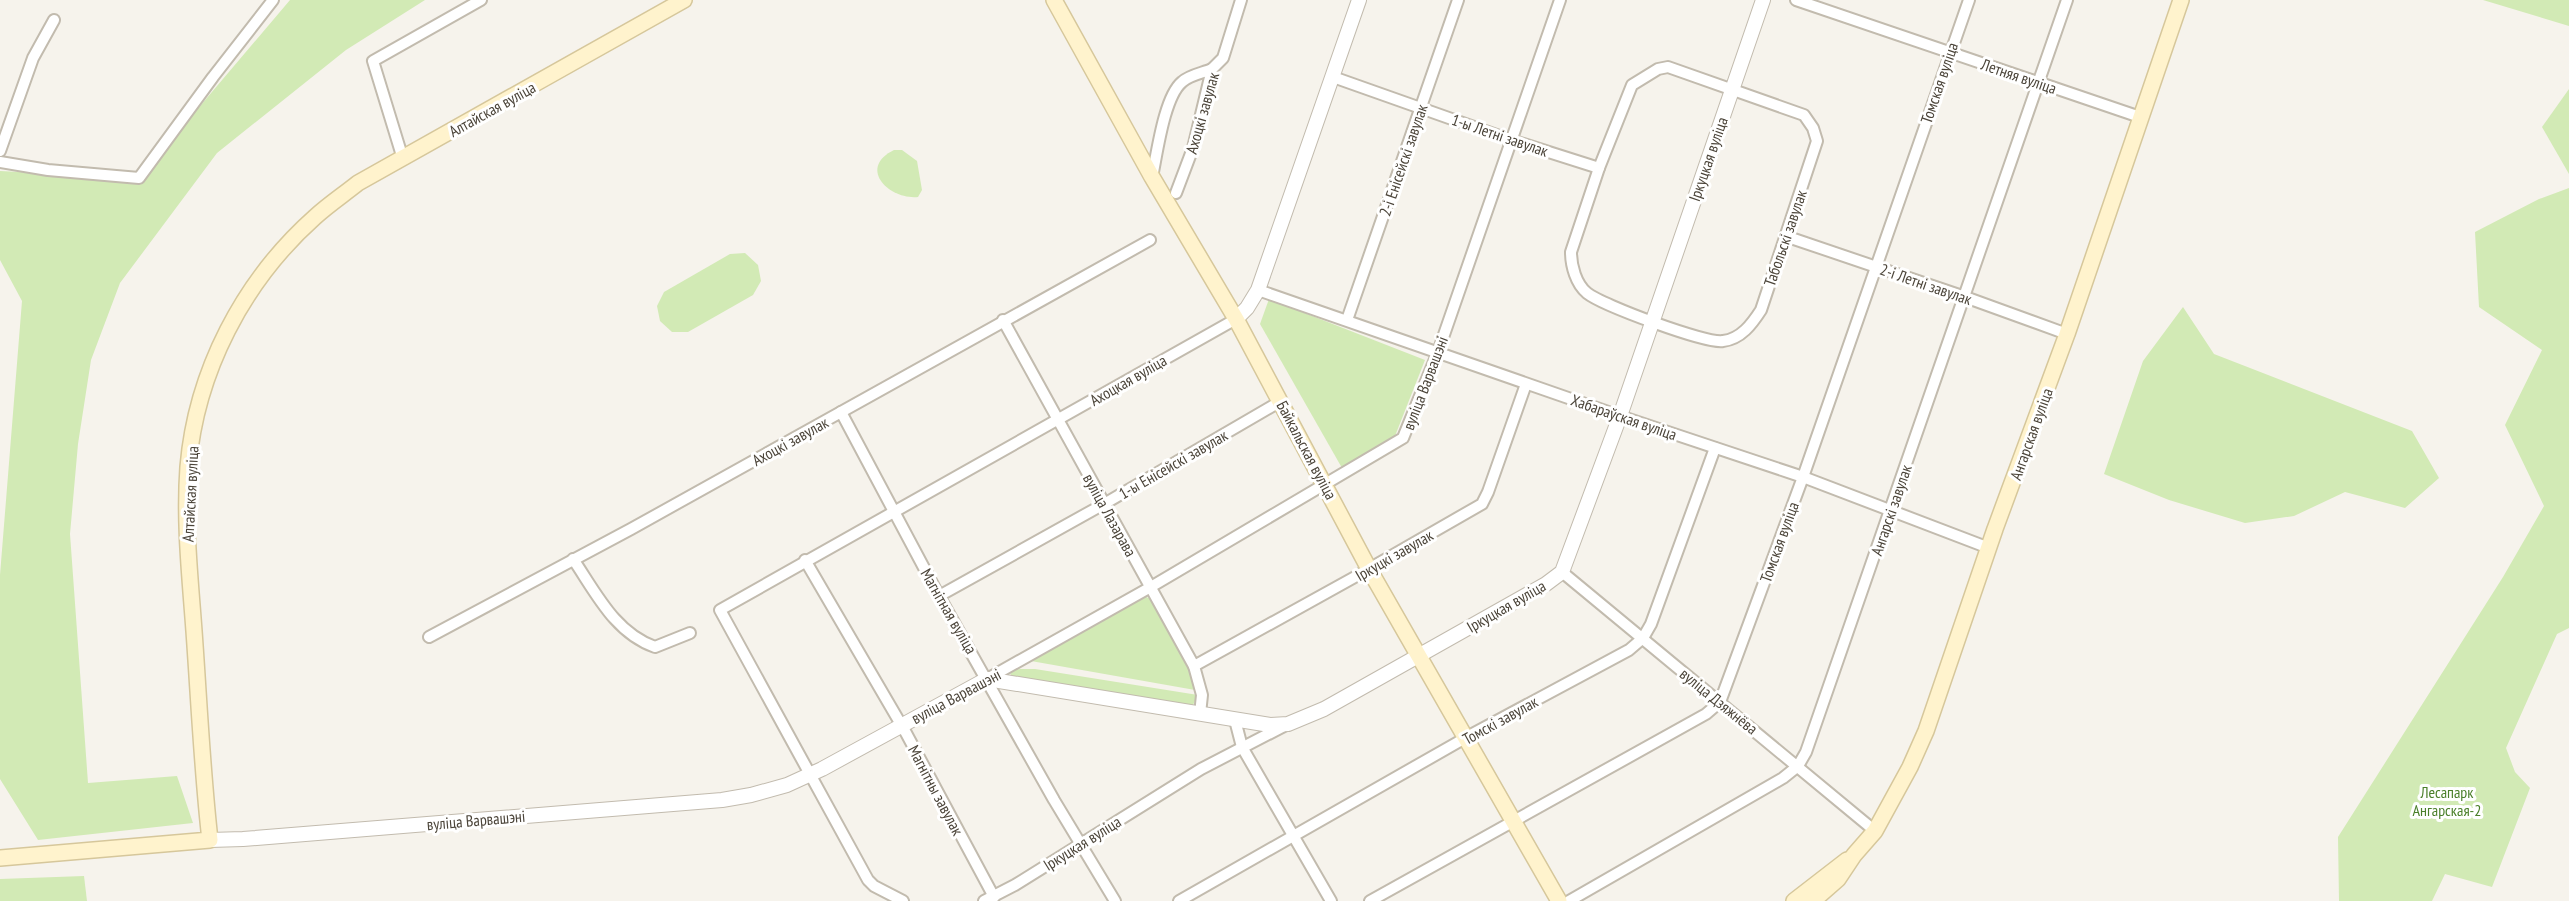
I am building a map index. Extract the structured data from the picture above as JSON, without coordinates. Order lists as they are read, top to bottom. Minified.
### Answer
{"streets":{"main road":["Алтайская вуліца","вуліца Варвашэні","Ангарская вуліца","Байкальская вуліца"],"street":["Летняя вуліца","Томская вуліца","Ахоцкі завулак","1-ы Летні завулак","Іркуцкая вуліца","2-і Енісейскі завулак","Табольскі завулак","2-і Летні завулак","Ахоцкая вуліца","Хабараўская вуліца","1-ы Енісейскі завулак","Ангарскі завулак","вуліца Лазарава","Іркуцкі завулак","Магнітная вуліца","вуліца Дзяжнёва","Томскі завулак","Магнітны завулак"]},"crossings":[["Летняя вуліца","Томская вуліца"],["Летняя вуліца","Ангарская вуліца"],["Летняя вуліца","Ангарскі завулак"],["Томская вуліца","2-і Летні завулак"],["Томская вуліца","Хабараўская вуліца"],["Томская вуліца","вуліца Дзяжнёва"],["Алтайская вуліца","вуліца Варвашэні"],["Ахоцкі завулак","вуліца Лазарава"],["Ахоцкі завулак","Магнітная вуліца"],["1-ы Летні завулак","2-і Енісейскі завулак"],["1-ы Летні завулак","Табольскі завулак"],["1-ы Летні завулак","Ахоцкая вуліца"],["1-ы Летні завулак","вуліца Варвашэні"],["Іркуцкая вуліца","Табольскі завулак"],["Іркуцкая вуліца","Хабараўская вуліца"],["Іркуцкая вуліца","Байкальская вуліца"],["Іркуцкая вуліца","Магнітная вуліца"],["Іркуцкая вуліца","вуліца Дзяжнёва"],["Іркуцкая вуліца","Магнітны завулак"],["2-і Енісейскі завулак","Хабараўская вуліца"],["Табольскі завулак","2-і Летні завулак"],["2-і Летні завулак","Ангарская вуліца"],["2-і Летні завулак","Ангарскі завулак"],["Ахоцкая вуліца","вуліца Варвашэні"],["Ахоцкая вуліца","Хабараўская вуліца"],["Ахоцкая вуліца","Байкальская вуліца"],["Ахоцкая вуліца","вуліца Лазарава"],["Ахоцкая вуліца","Магнітная вуліца"],["Ахоцкая вуліца","Магнітны завулак"],["вуліца Варвашэні","Хабараўская вуліца"],["вуліца Варвашэні","Байкальская вуліца"],["вуліца Варвашэні","вуліца Лазарава"],["вуліца Варвашэні","Магнітная вуліца"],["вуліца Варвашэні","Магнітны завулак"],["Хабараўская вуліца","Ангарская вуліца"],["Хабараўская вуліца","Ангарскі завулак"],["Хабараўская вуліца","Іркуцкі завулак"],["Ангарская вуліца","вуліца Дзяжнёва"],["Байкальская вуліца","1-ы Енісейскі завулак"],["Байкальская вуліца","Іркуцкі завулак"],["Байкальская вуліца","Томскі завулак"],["1-ы Енісейскі завулак","вуліца Лазарава"],["1-ы Енісейскі завулак","Магнітная вуліца"],["Ангарскі завулак","вуліца Дзяжнёва"],["вуліца Лазарава","Іркуцкі завулак"],["вуліца Дзяжнёва","Томскі завулак"]],"parks":["Лесапарк Ангарская-2"]}
